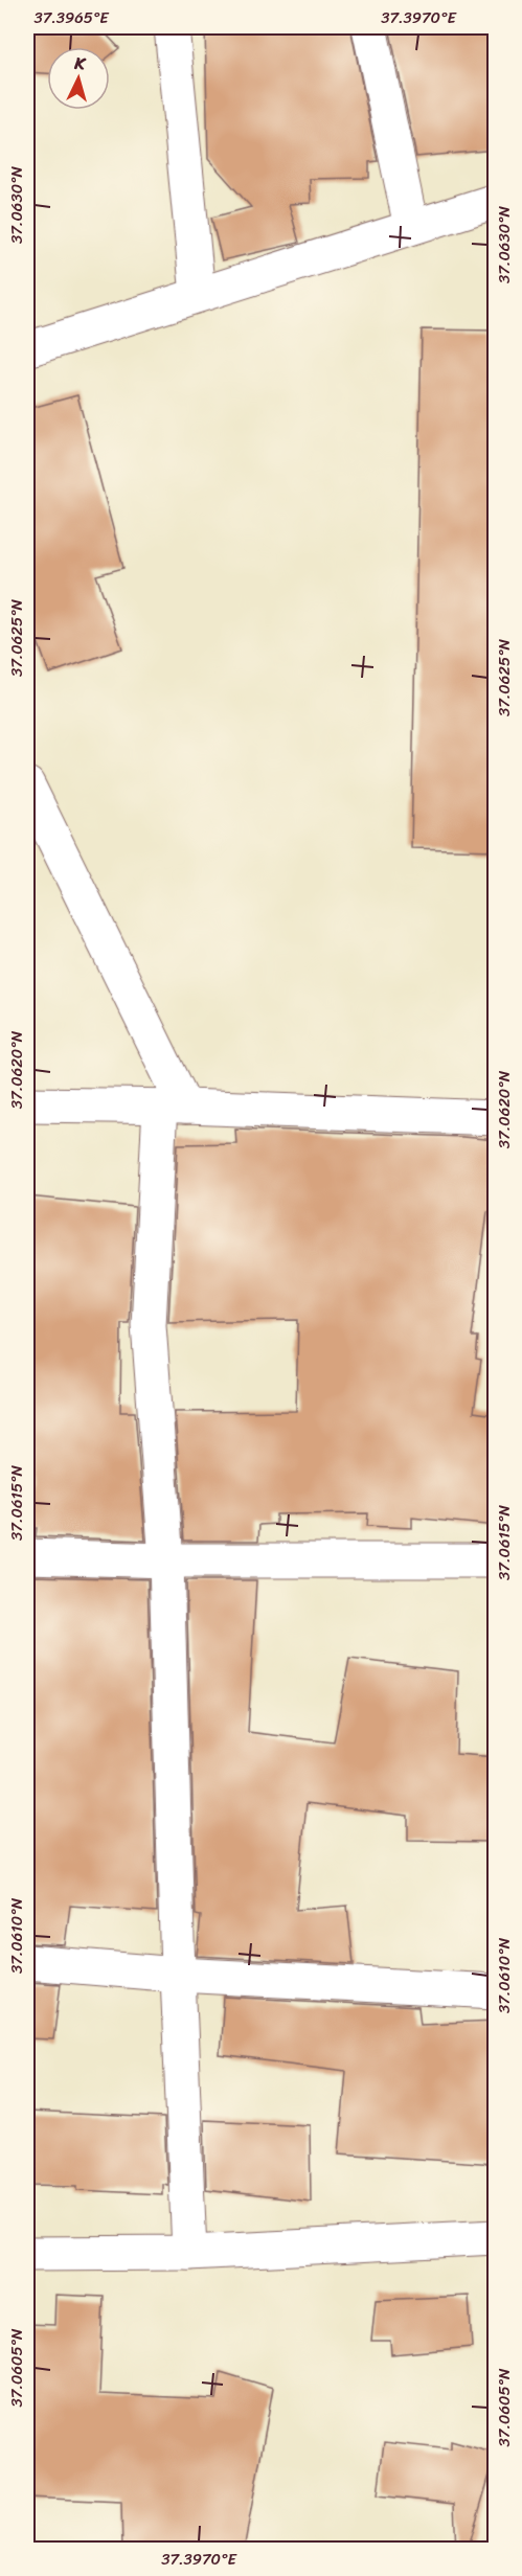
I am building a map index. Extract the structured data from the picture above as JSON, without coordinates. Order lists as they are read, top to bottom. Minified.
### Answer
{"north":"top","coordinates":["37.3965°E","37.3970°E","37.0630°N","37.0625°N","37.0620°N","37.0615°N","37.0610°N","37.0605°N"]}
